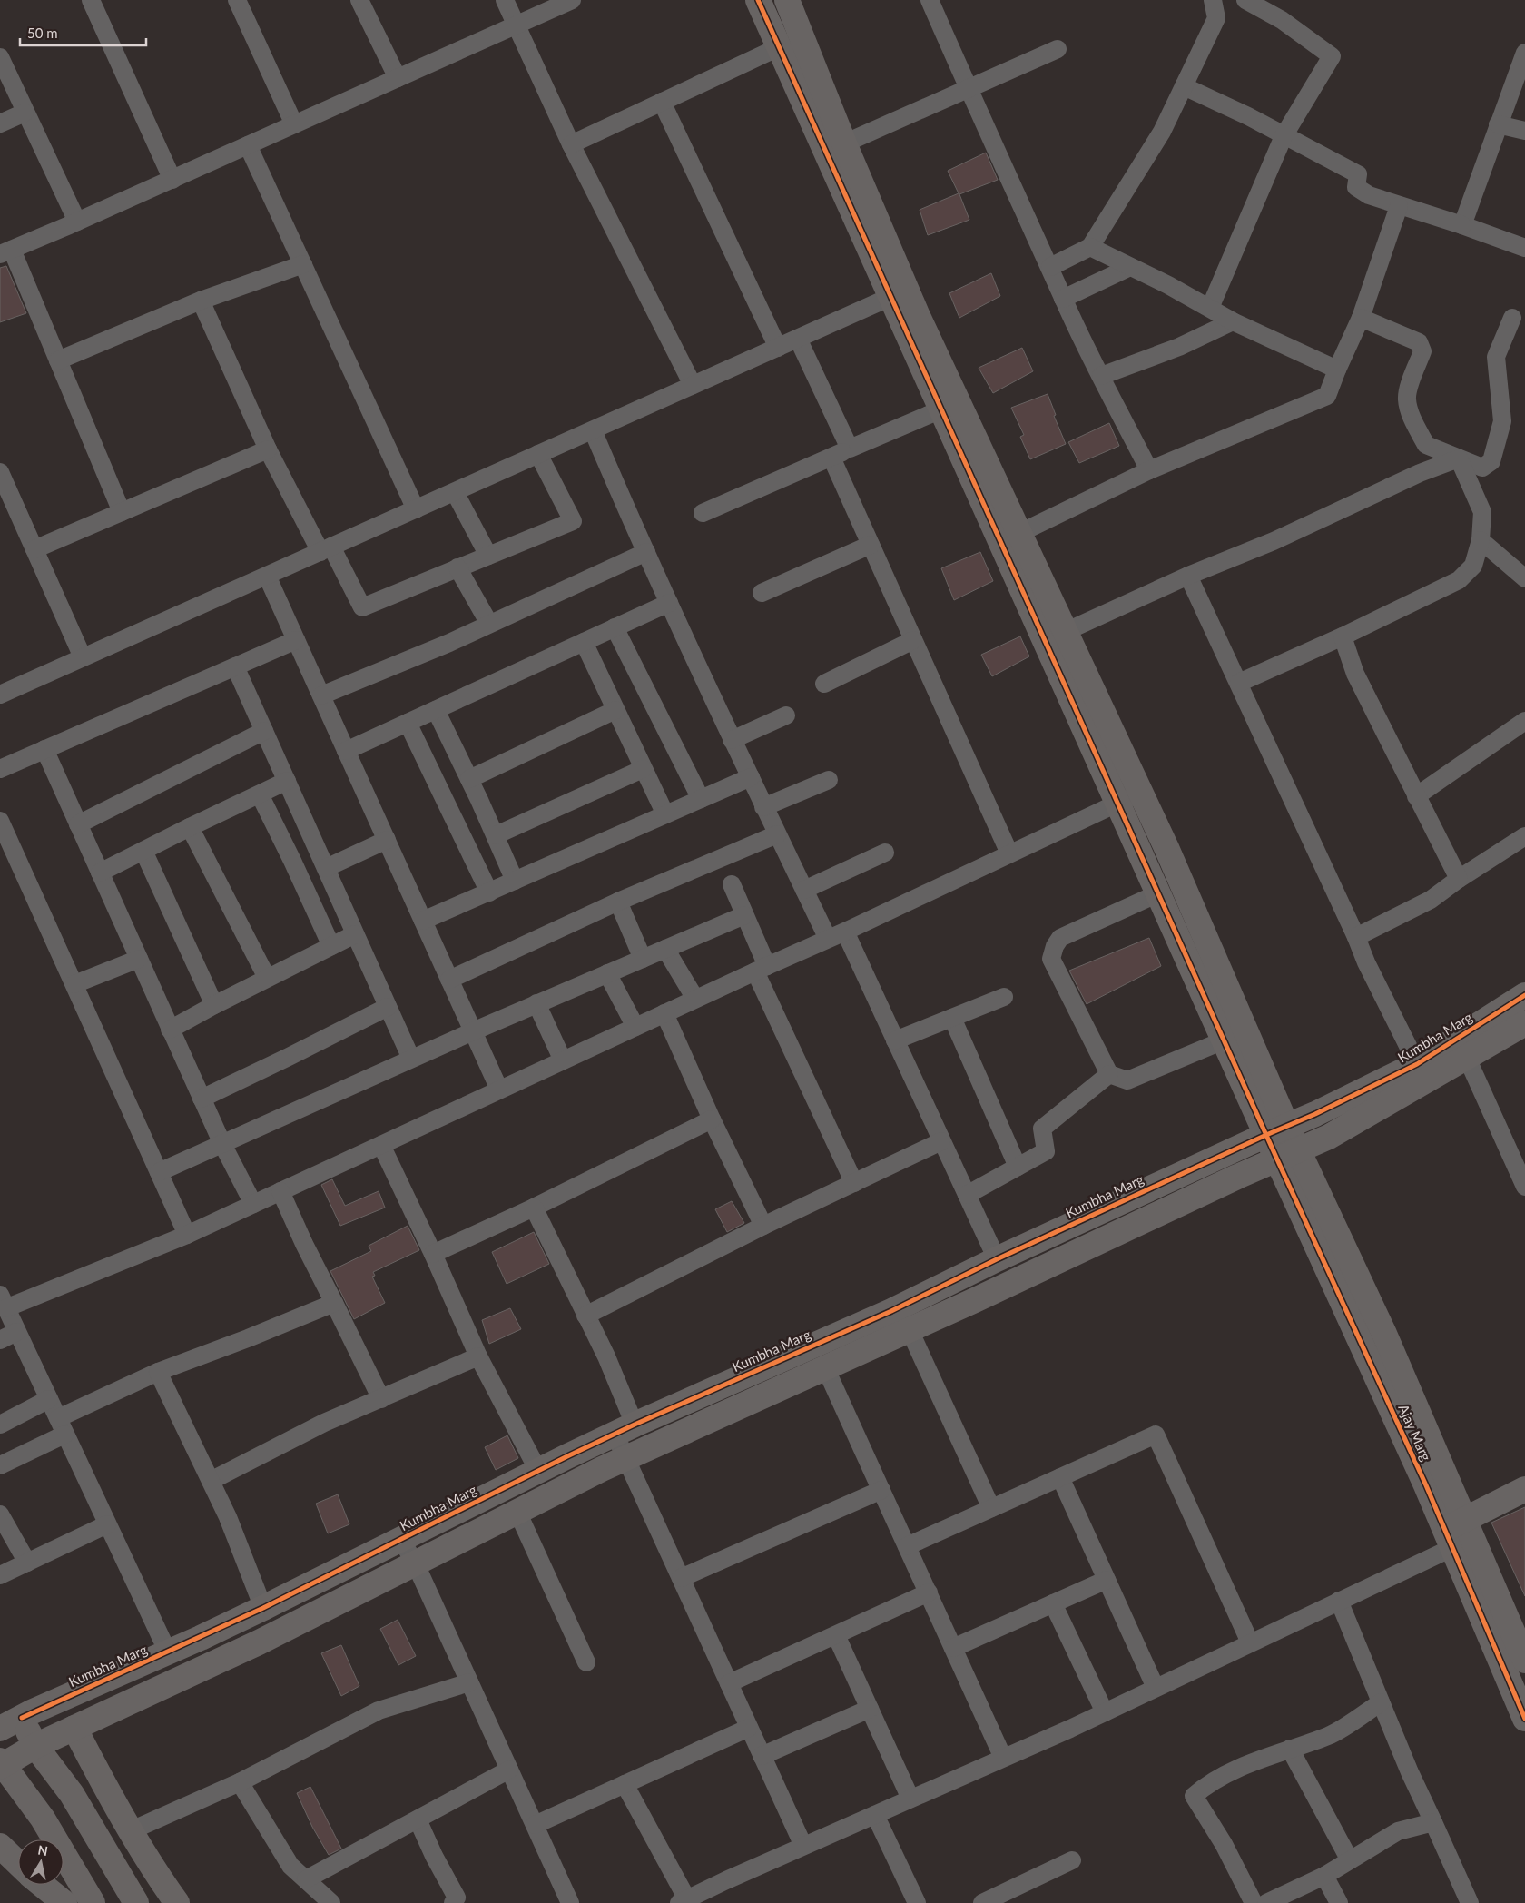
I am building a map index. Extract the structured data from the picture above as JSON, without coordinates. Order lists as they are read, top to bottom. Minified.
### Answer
{"streets":{"street":["Kumbha Marg","Ajay Marg"]},"crossings":[["Kumbha Marg","Ajay Marg"]],"scale_bar":"50 m","north":"top"}
